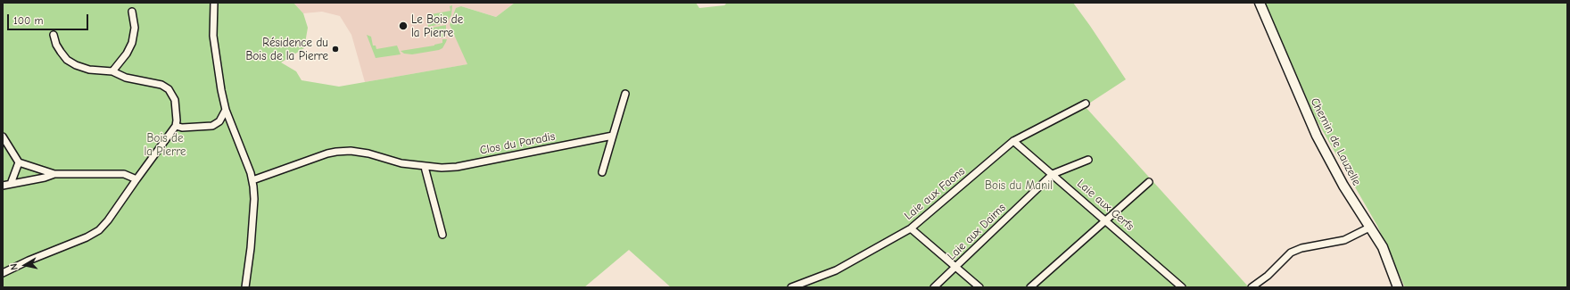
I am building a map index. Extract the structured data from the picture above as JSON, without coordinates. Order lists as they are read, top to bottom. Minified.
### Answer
{"streets":{"street":["Chemin de Lauzelle","Clos du Paradis","Laie aux Faons","Laie aux Cerfs","Laie aux Daims"]},"crossings":[["Laie aux Faons","Laie aux Cerfs"],["Laie aux Cerfs","Laie aux Daims"]],"parks":["Bois de la Pierre","Bois du Manil"],"places":["Le Bois de la Pierre","Résidence du Bois de la Pierre"],"scale_bar":"100 m","north":"left"}
